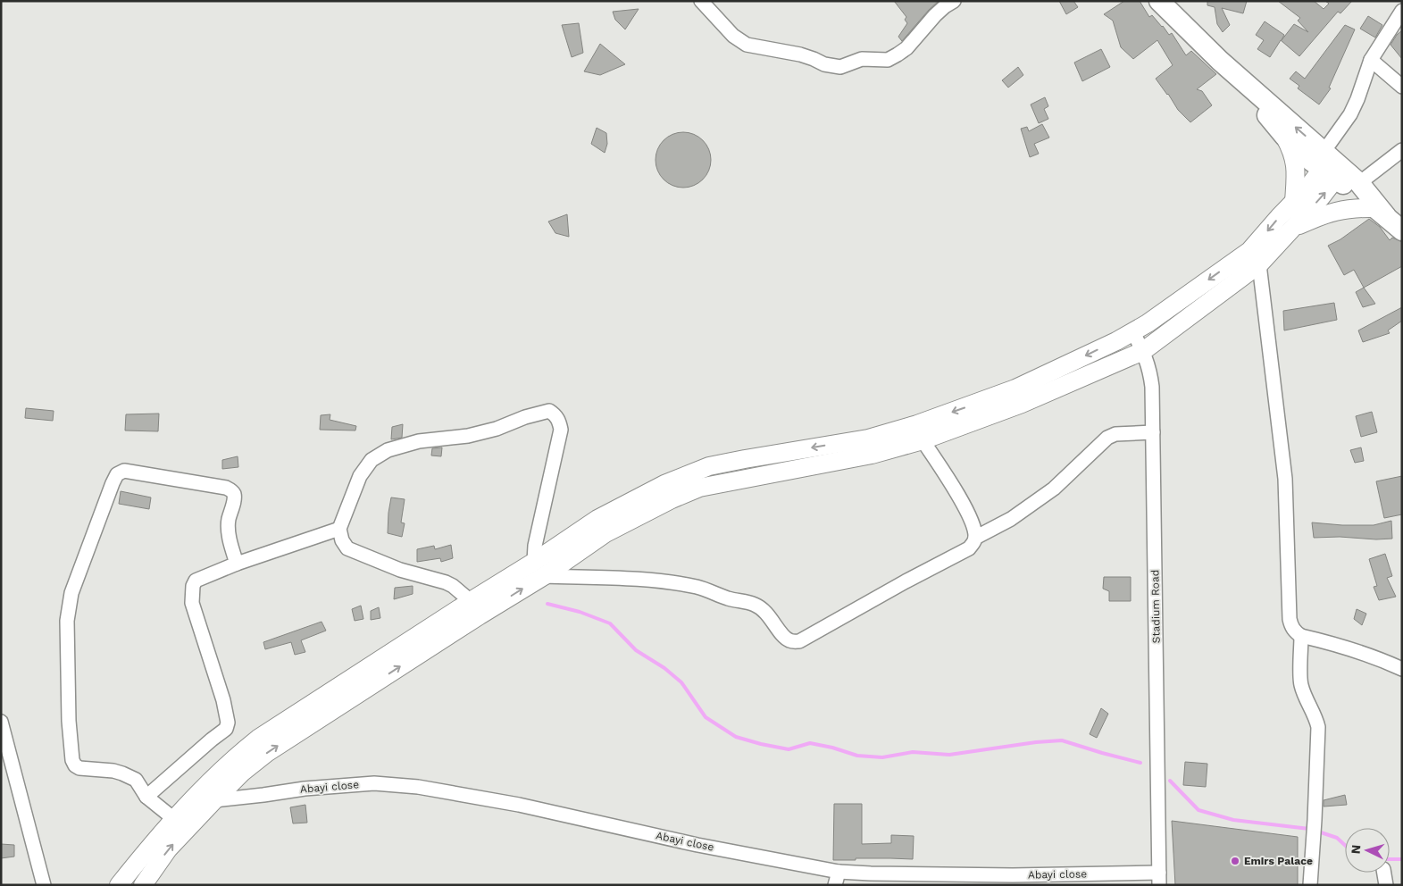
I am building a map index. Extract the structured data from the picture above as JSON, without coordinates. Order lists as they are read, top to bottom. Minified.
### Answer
{"streets":{"street":["Stadium Road","Abayi close"]},"crossings":[["Stadium Road","Abayi close"]],"places":["Emirs Palace"],"north":"left"}
